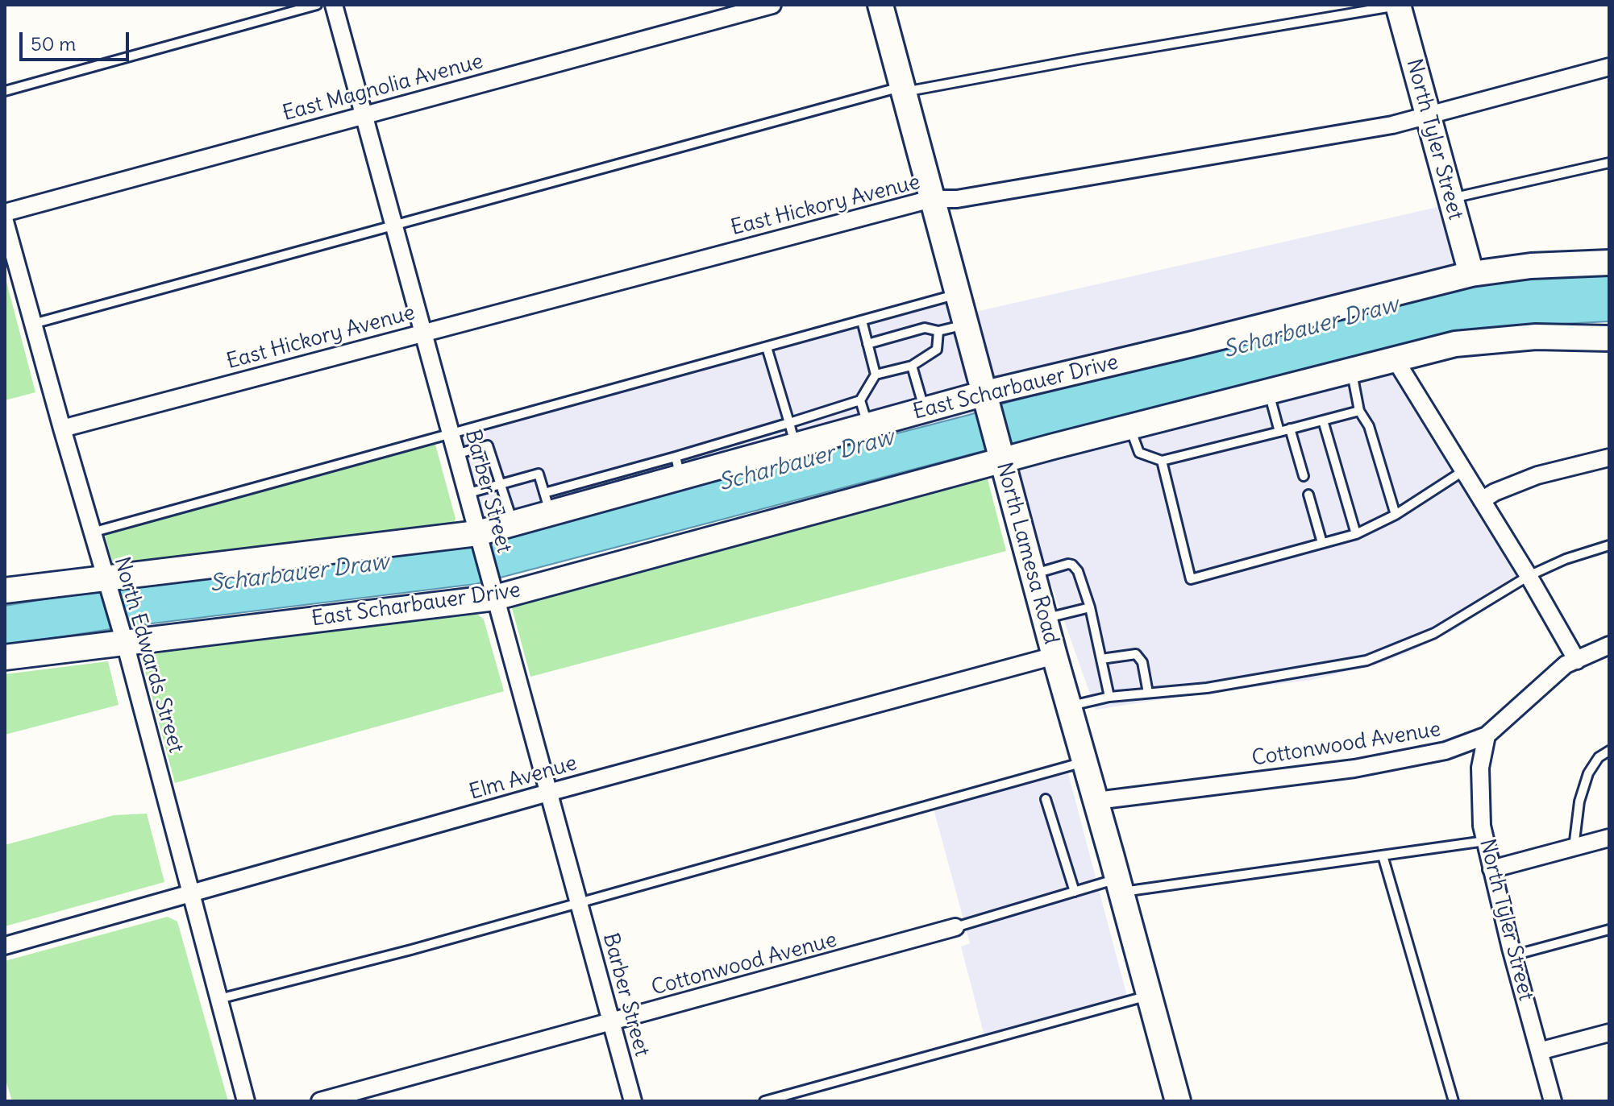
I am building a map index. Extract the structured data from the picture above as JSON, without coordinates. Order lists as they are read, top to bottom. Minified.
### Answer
{"streets":{"main road":["North Tyler Street","East Scharbauer Drive","North Lamesa Road"],"street":["East Magnolia Avenue","East Hickory Avenue","Barber Street","North Edwards Street","Cottonwood Avenue","Elm Avenue"]},"crossings":[["East Magnolia Avenue","Barber Street"],["North Tyler Street","East Hickory Avenue"],["North Tyler Street","East Scharbauer Drive"],["North Tyler Street","Cottonwood Avenue"],["East Hickory Avenue","Barber Street"],["East Hickory Avenue","North Lamesa Road"],["East Hickory Avenue","North Edwards Street"],["East Scharbauer Drive","Barber Street"],["East Scharbauer Drive","North Lamesa Road"],["East Scharbauer Drive","North Edwards Street"],["Barber Street","Cottonwood Avenue"],["Barber Street","Elm Avenue"],["North Lamesa Road","Cottonwood Avenue"],["North Lamesa Road","Elm Avenue"],["North Edwards Street","Elm Avenue"]],"water":["Scharbauer Draw"],"scale_bar":"50 m"}
